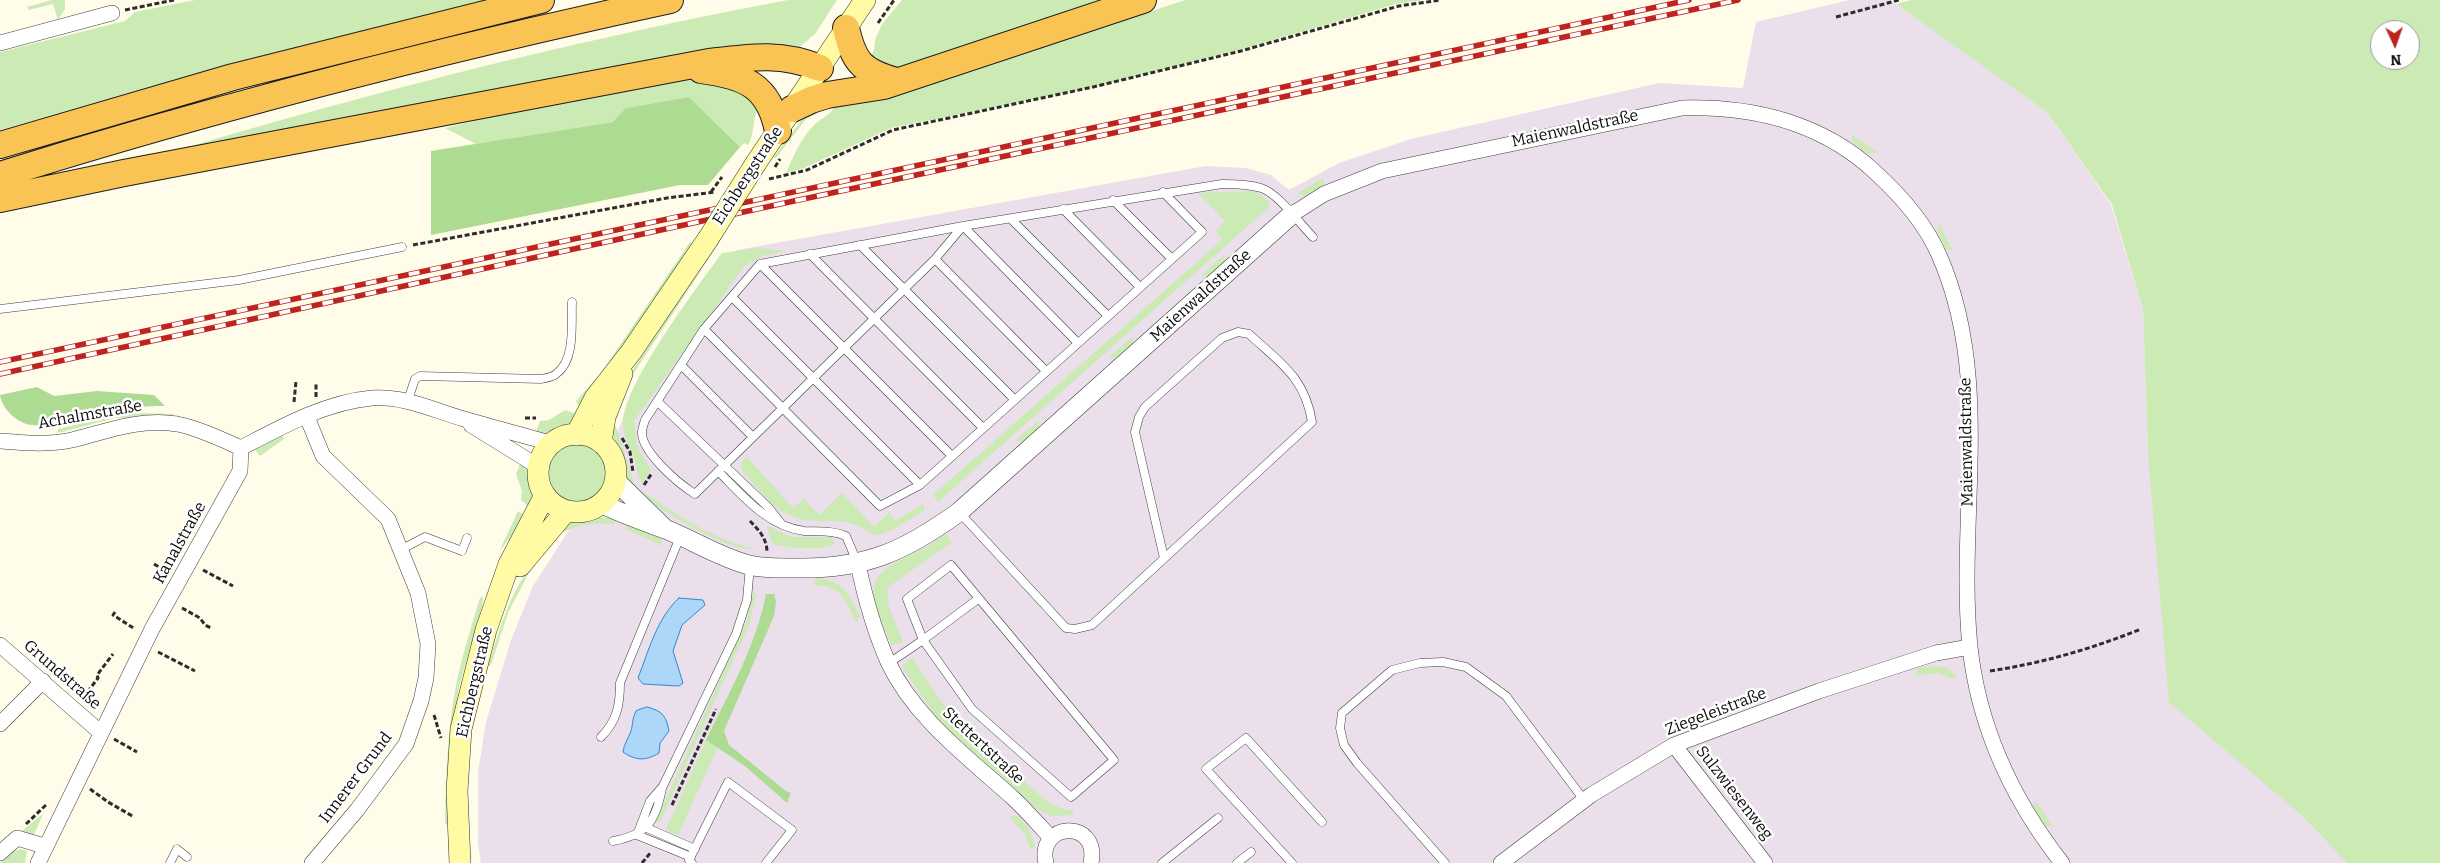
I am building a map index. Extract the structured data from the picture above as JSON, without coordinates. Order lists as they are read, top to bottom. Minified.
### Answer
{"streets":{"main road":["Eichbergstraße"],"street":["Maienwaldstraße","Achalmstraße","Kanalstraße","Grundstraße","Ziegeleistraße","Stettertstraße","Innerer Grund","Sulzwiesenweg"]},"crossings":[["Maienwaldstraße","Eichbergstraße"],["Maienwaldstraße","Ziegeleistraße"],["Maienwaldstraße","Stettertstraße"],["Achalmstraße","Kanalstraße"],["Kanalstraße","Grundstraße"],["Ziegeleistraße","Sulzwiesenweg"]],"north":"bottom"}
